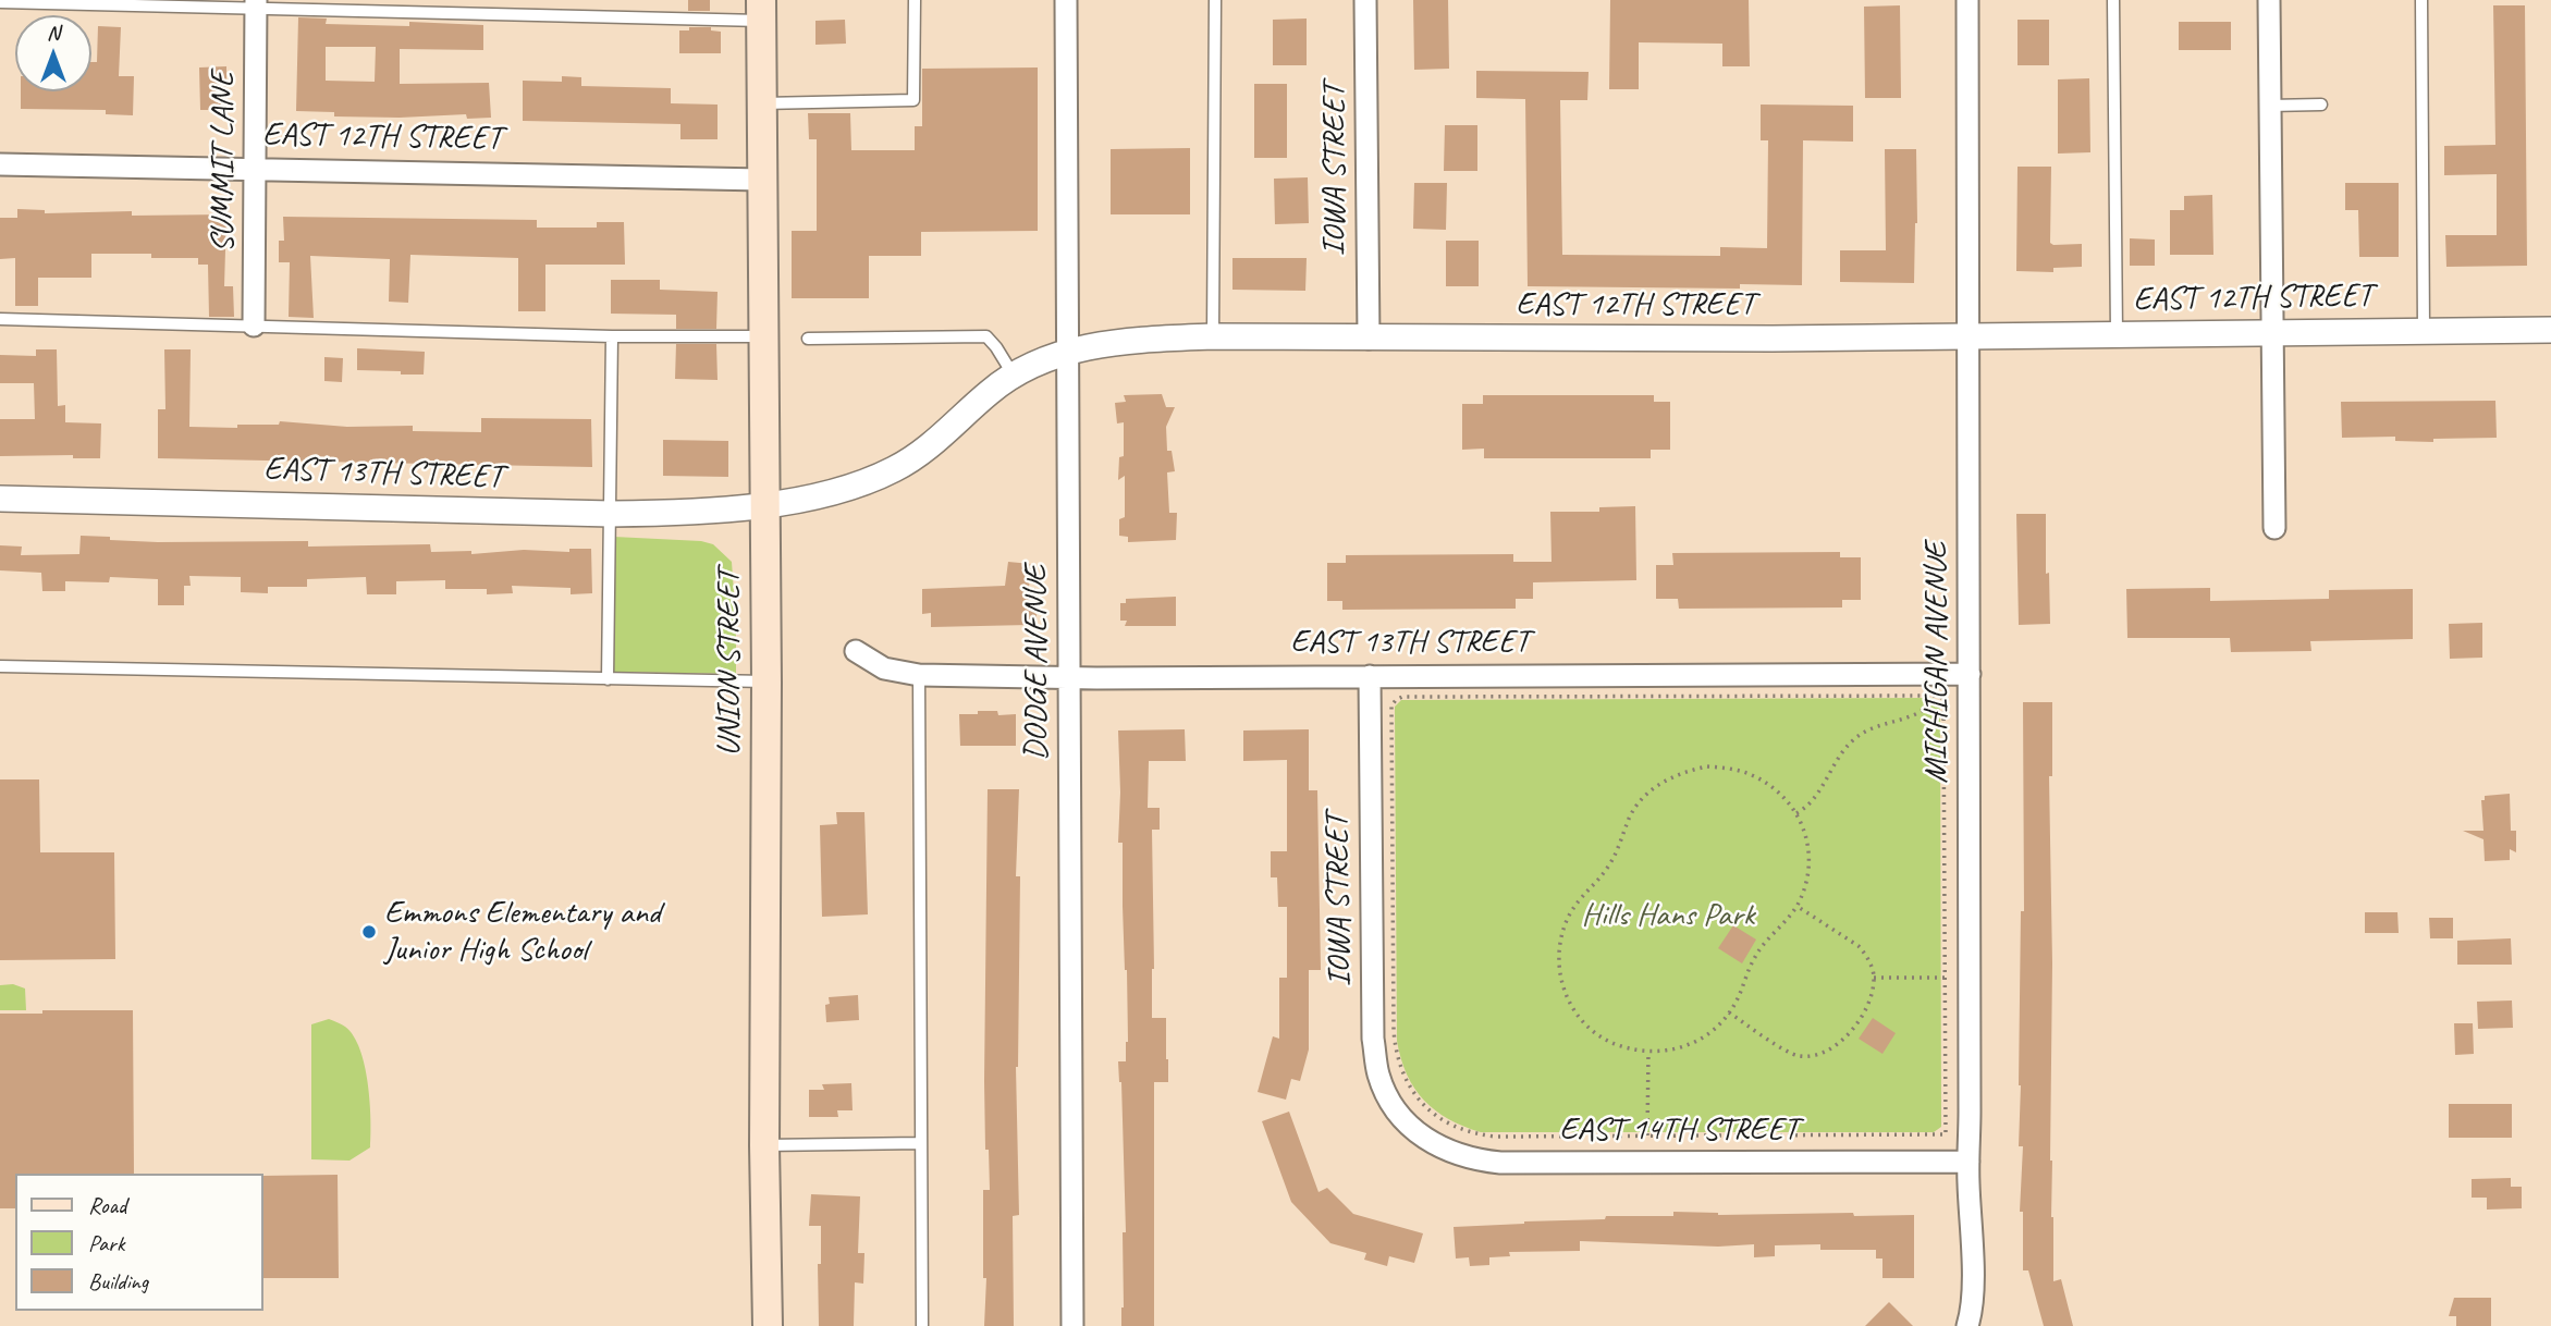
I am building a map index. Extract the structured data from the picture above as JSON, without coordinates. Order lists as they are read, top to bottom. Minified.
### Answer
{"streets":{"main road":["UNION STREET"],"street":["EAST 12TH STREET","SUMMIT LANE","IOWA STREET","EAST 13TH STREET","DODGE AVENUE","MICHIGAN AVENUE","EAST 14TH STREET"]},"crossings":[["EAST 12TH STREET","SUMMIT LANE"],["EAST 12TH STREET","IOWA STREET"],["EAST 12TH STREET","EAST 13TH STREET"],["EAST 12TH STREET","UNION STREET"],["EAST 12TH STREET","DODGE AVENUE"],["EAST 12TH STREET","MICHIGAN AVENUE"],["IOWA STREET","EAST 13TH STREET"],["IOWA STREET","EAST 14TH STREET"],["EAST 13TH STREET","UNION STREET"],["EAST 13TH STREET","DODGE AVENUE"],["EAST 13TH STREET","MICHIGAN AVENUE"],["MICHIGAN AVENUE","EAST 14TH STREET"]],"parks":["Hills Hans Park"],"places":["Emmons Elementary and Junior High School"],"legend":["Road","Park","Building"],"north":"top"}
